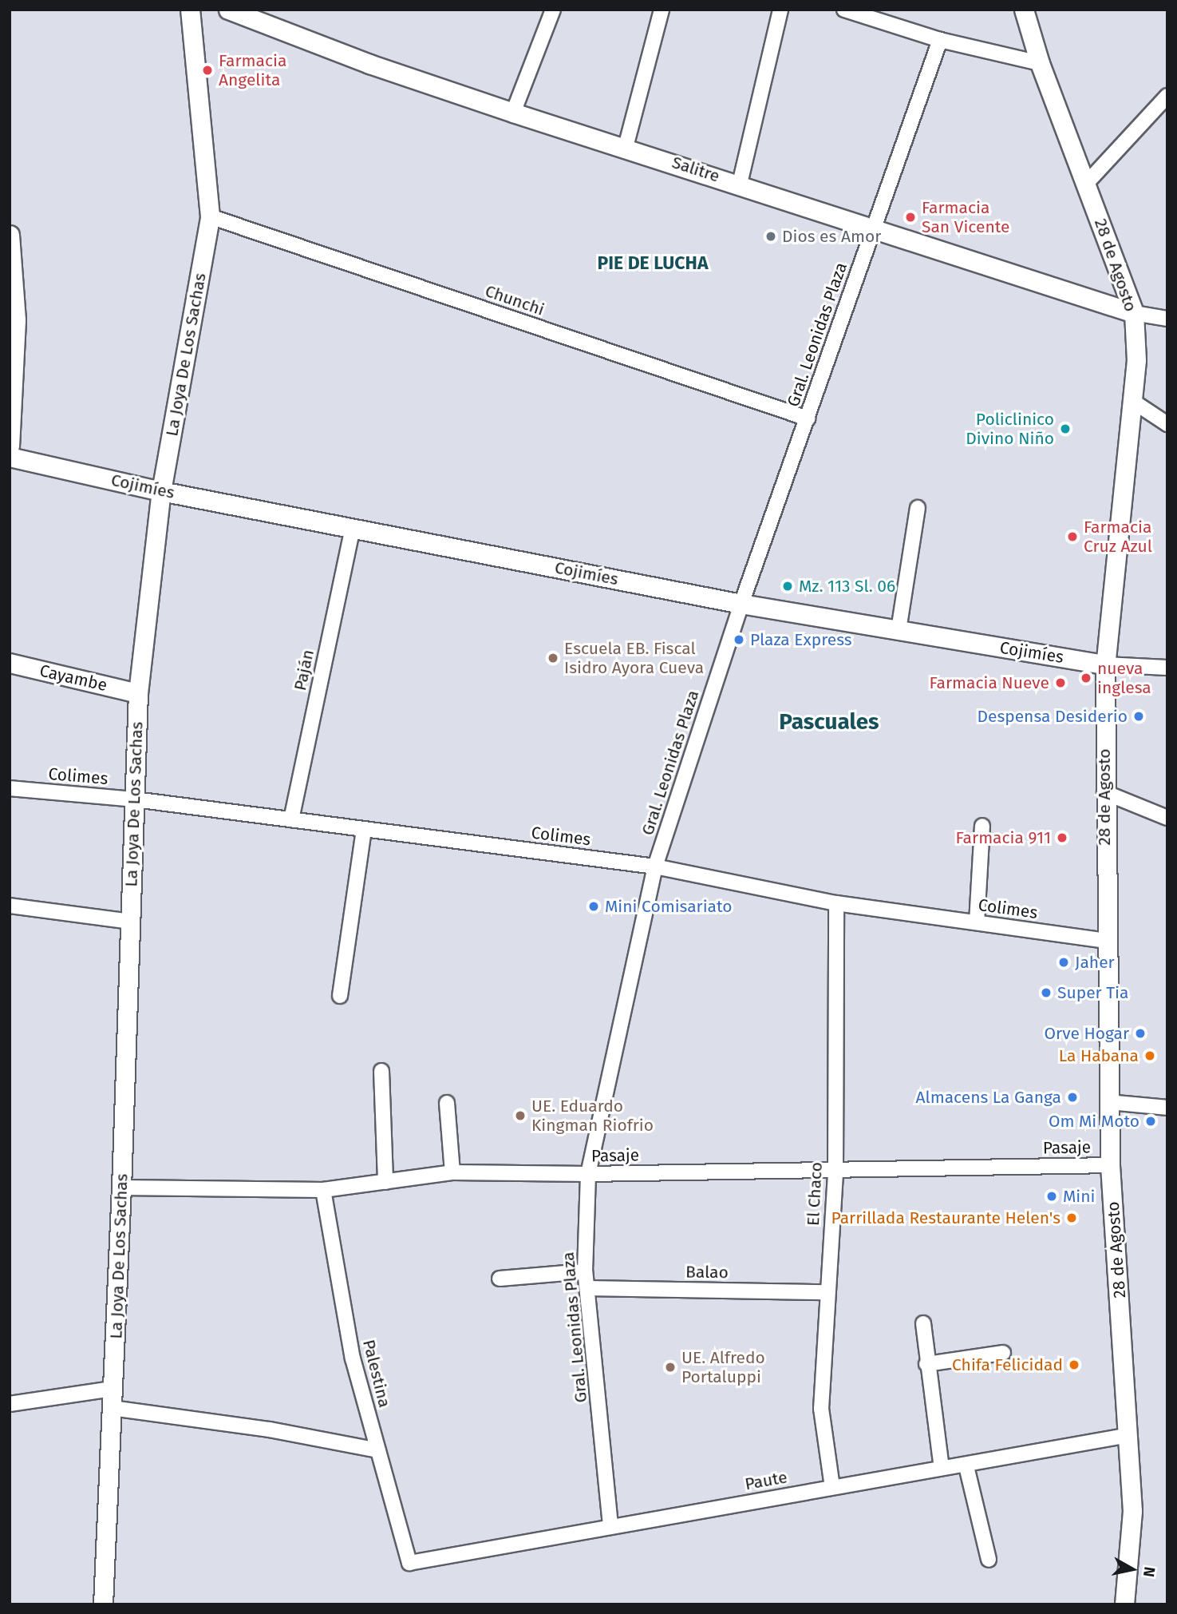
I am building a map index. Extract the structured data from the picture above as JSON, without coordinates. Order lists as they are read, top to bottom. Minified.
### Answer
{"streets":{"street":["Salitre","28 de Agosto","Chunchi","Gral. Leonidas Plaza","La Joya De Los Sachas","Cojimíes","Paján","Cayambe","Colimes","Pasaje","El Chaco","Balao","Palestina","Paute"]},"crossings":[["Salitre","28 de Agosto"],["Salitre","Gral. Leonidas Plaza"],["28 de Agosto","Cojimíes"],["28 de Agosto","Colimes"],["28 de Agosto","Pasaje"],["28 de Agosto","Paute"],["Chunchi","Gral. Leonidas Plaza"],["Chunchi","La Joya De Los Sachas"],["Gral. Leonidas Plaza","Cojimíes"],["Gral. Leonidas Plaza","Colimes"],["Gral. Leonidas Plaza","Pasaje"],["Gral. Leonidas Plaza","Balao"],["Gral. Leonidas Plaza","Paute"],["La Joya De Los Sachas","Cojimíes"],["La Joya De Los Sachas","Cayambe"],["La Joya De Los Sachas","Colimes"],["La Joya De Los Sachas","Pasaje"],["Cojimíes","Paján"],["Paján","Colimes"],["Colimes","El Chaco"],["Pasaje","El Chaco"],["Pasaje","Palestina"],["El Chaco","Balao"],["El Chaco","Paute"],["Palestina","Paute"]],"districts":["PIE DE LUCHA","Pascuales"],"places":["Farmacia Angelita","Farmacia San Vicente","Dios es Amor","Policlinico Divino Niño","Farmacia Cruz Azul","Mz. 113 Sl. 06","Plaza Express","Escuela EB. Fiscal Isidro Ayora Cueva","nueva inglesa","Farmacia Nueve","Despensa Desiderio","Farmacia 911","Mini Comisariato","Jaher","Super Tia","Orve Hogar","La Habana","Almacens La Ganga","UE. Eduardo Kingman Riofrio","Om Mi Moto","Mini","Parrillada Restaurante Helen's","Chifa Felicidad","UE. Alfredo Portaluppi"],"north":"right"}
